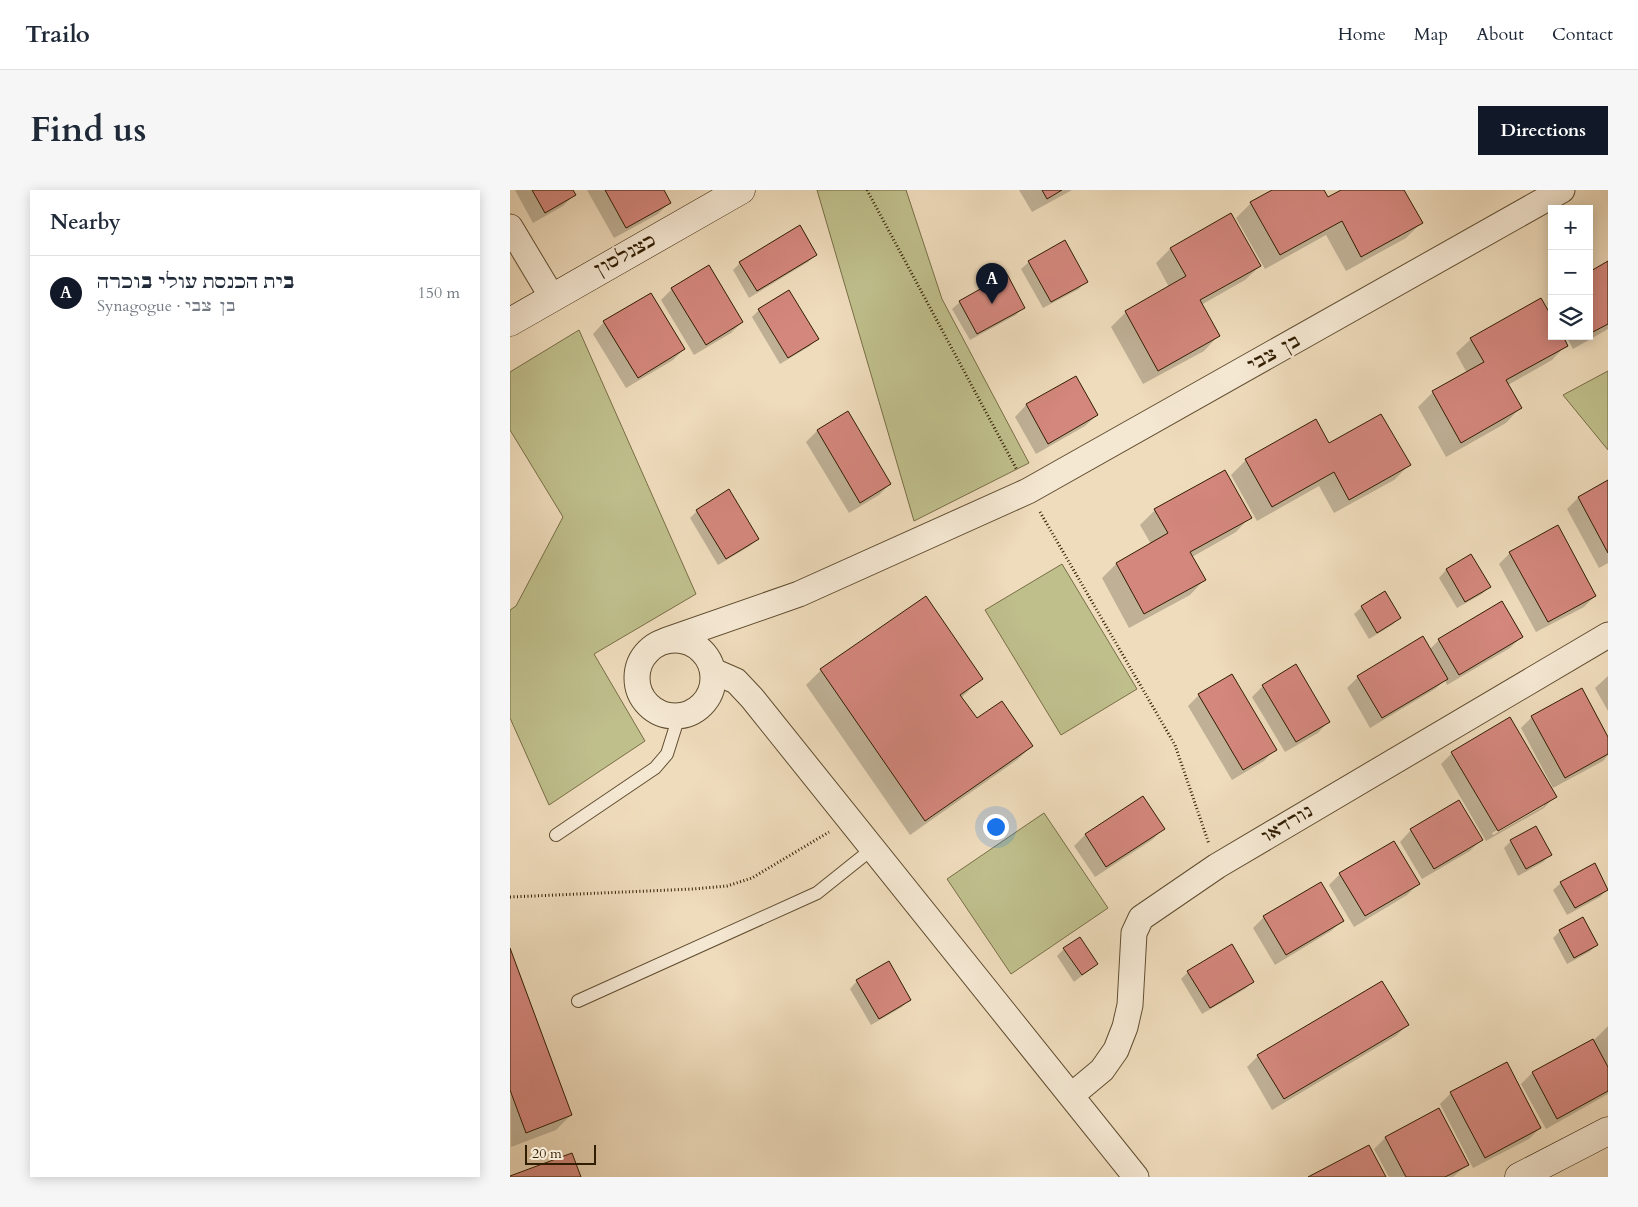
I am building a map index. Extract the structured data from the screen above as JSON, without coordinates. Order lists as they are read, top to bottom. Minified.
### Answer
{"streets":{"street":["כצנלסון","בן צבי","נורדאו"]},"scale_bar":"20 m","page":{"header":"Trailo","nav":["Home","Map","About","Contact"],"title":"Find us","buttons":"Directions","heading":"Nearby","map_buttons":["+","−"],"list":[{"mark":"A","name":"בית הכנסת עולי בוכרה","note":"Synagogue · בן צבי","value":"150 m"}],"pins":"A","scale":"20 m"}}
